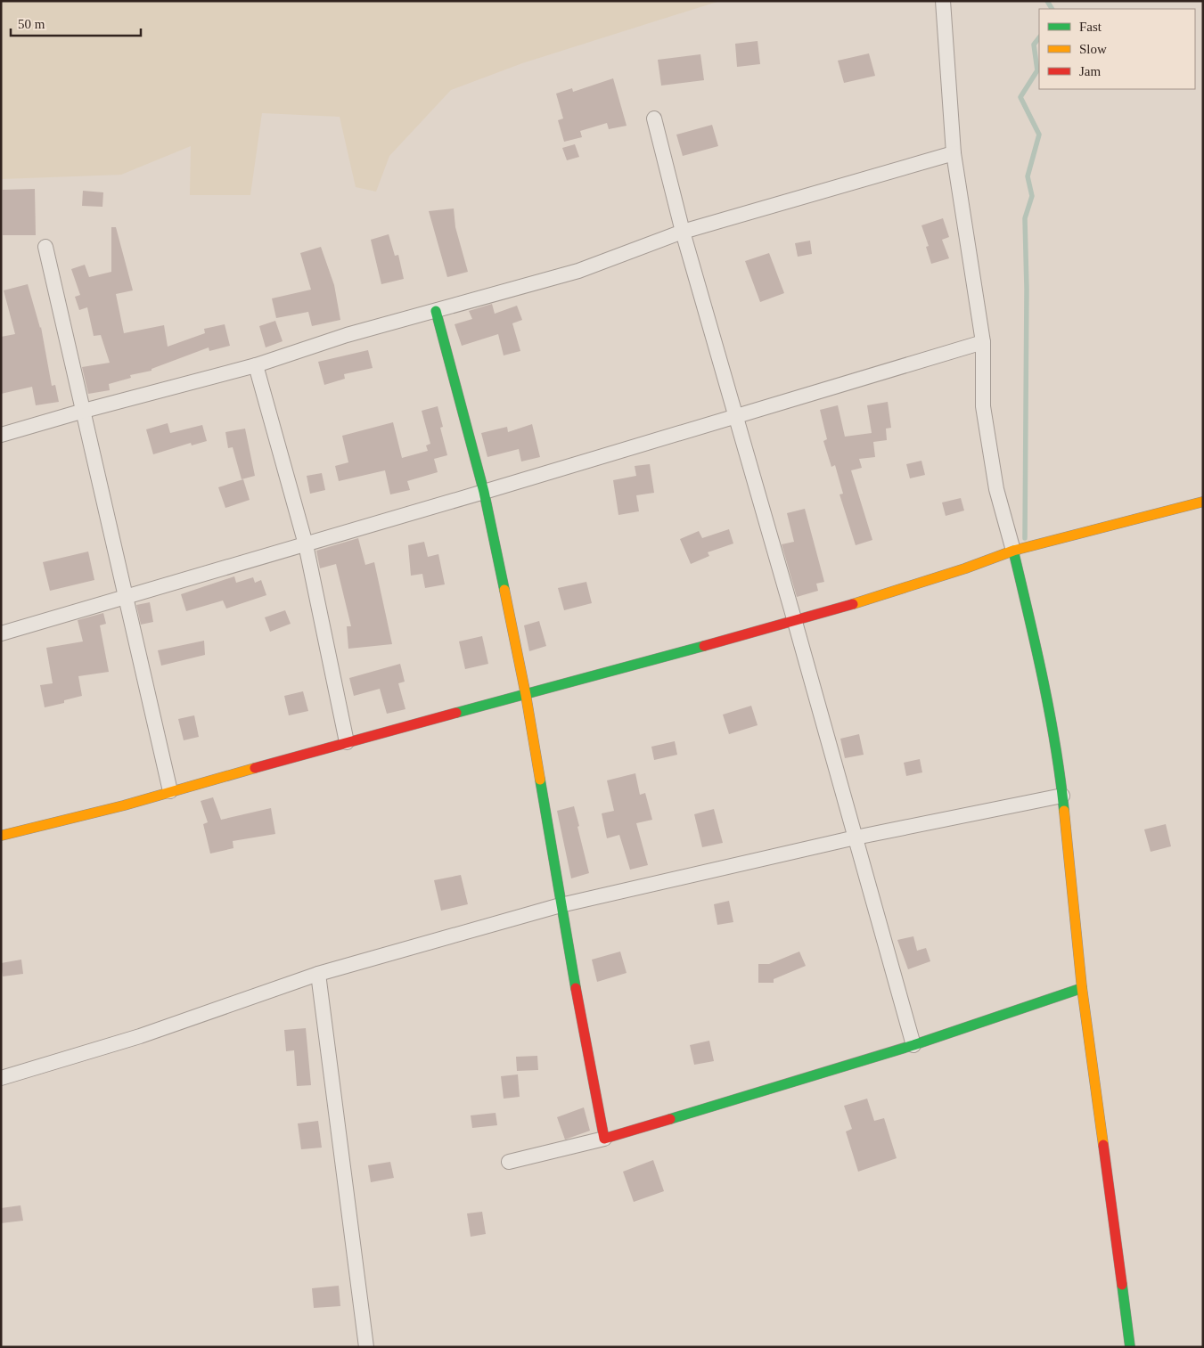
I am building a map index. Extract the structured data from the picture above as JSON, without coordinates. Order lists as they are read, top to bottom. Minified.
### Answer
{"legend":["Fast","Slow","Jam"],"scale_bar":"50 m"}
